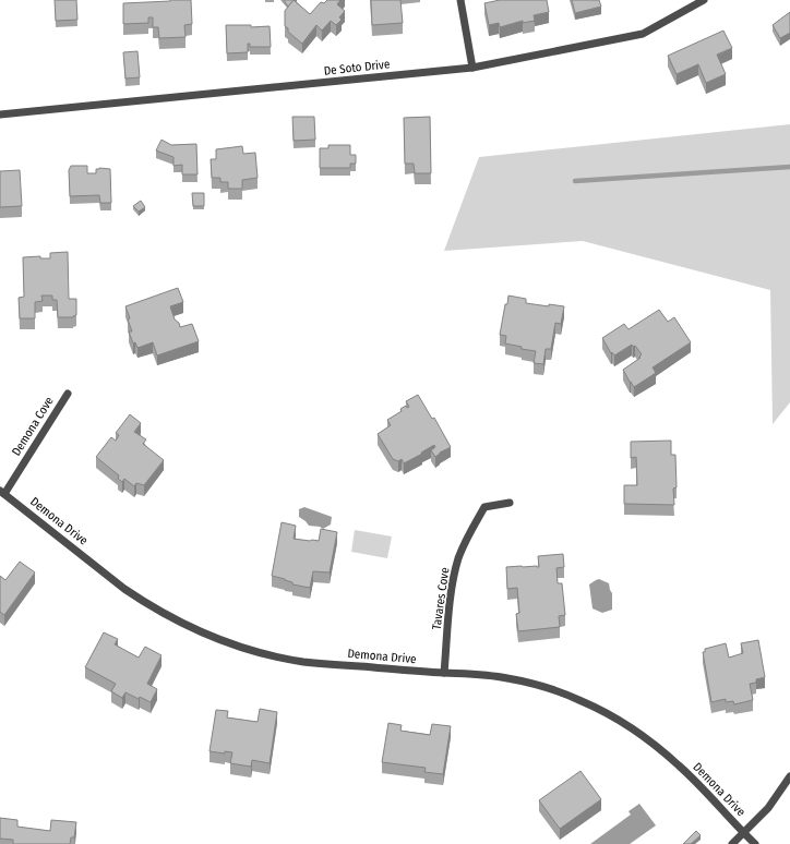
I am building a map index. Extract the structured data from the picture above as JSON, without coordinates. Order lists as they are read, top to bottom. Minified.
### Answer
{"streets":{"street":["De Soto Drive","Demona Cove","Demona Drive","Tavares Cove"]},"crossings":[["Demona Cove","Demona Drive"],["Demona Drive","Tavares Cove"]]}
